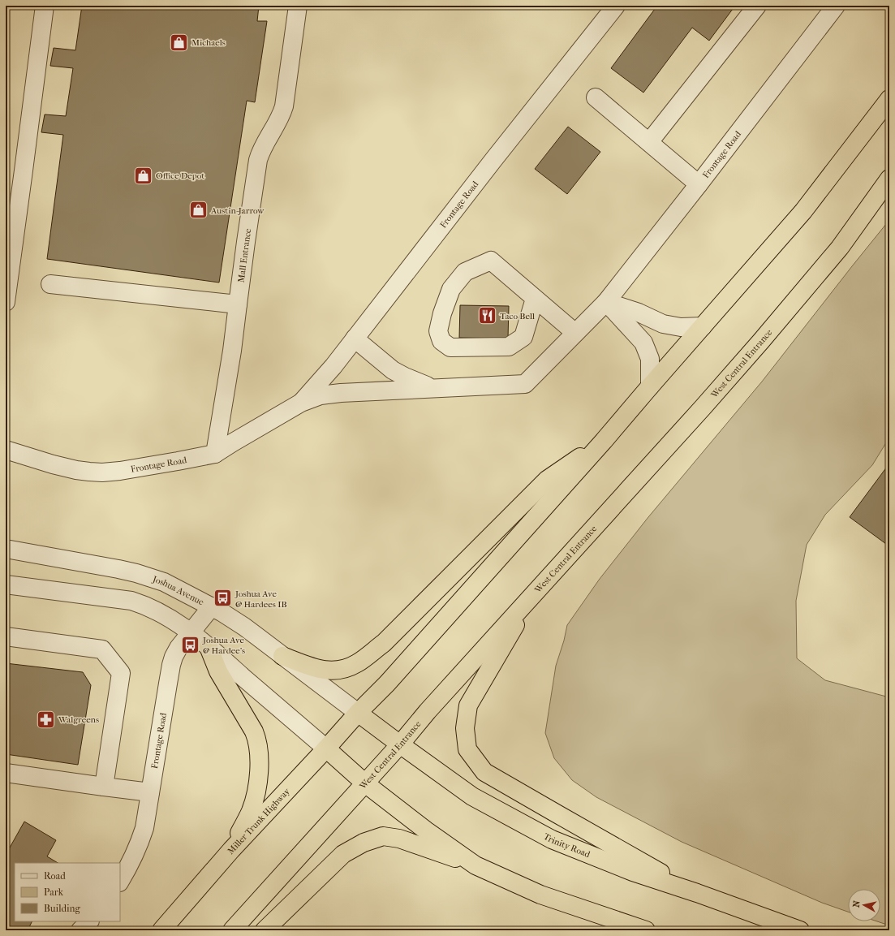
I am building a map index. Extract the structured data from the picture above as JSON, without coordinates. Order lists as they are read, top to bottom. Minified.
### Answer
{"streets":{"highway":["West Central Entrance","Miller Trunk Highway","Trinity Road"],"street":["Frontage Road","Mall Entrance","Joshua Avenue"]},"crossings":[["Frontage Road","Mall Entrance"],["Frontage Road","Joshua Avenue"],["West Central Entrance","Trinity Road"],["Joshua Avenue","Miller Trunk Highway"],["Joshua Avenue","Trinity Road"],["Miller Trunk Highway","Trinity Road"]],"places":{"shop":["Michaels","Office Depot","Austin-Jarrow"],"restaurant":["Taco Bell"],"bus stop":["Joshua Ave @ Hardees IB","Joshua Ave @ Hardee's"],"pharmacy":["Walgreens"]},"legend":["Road","Park","Building"],"north":"left"}
